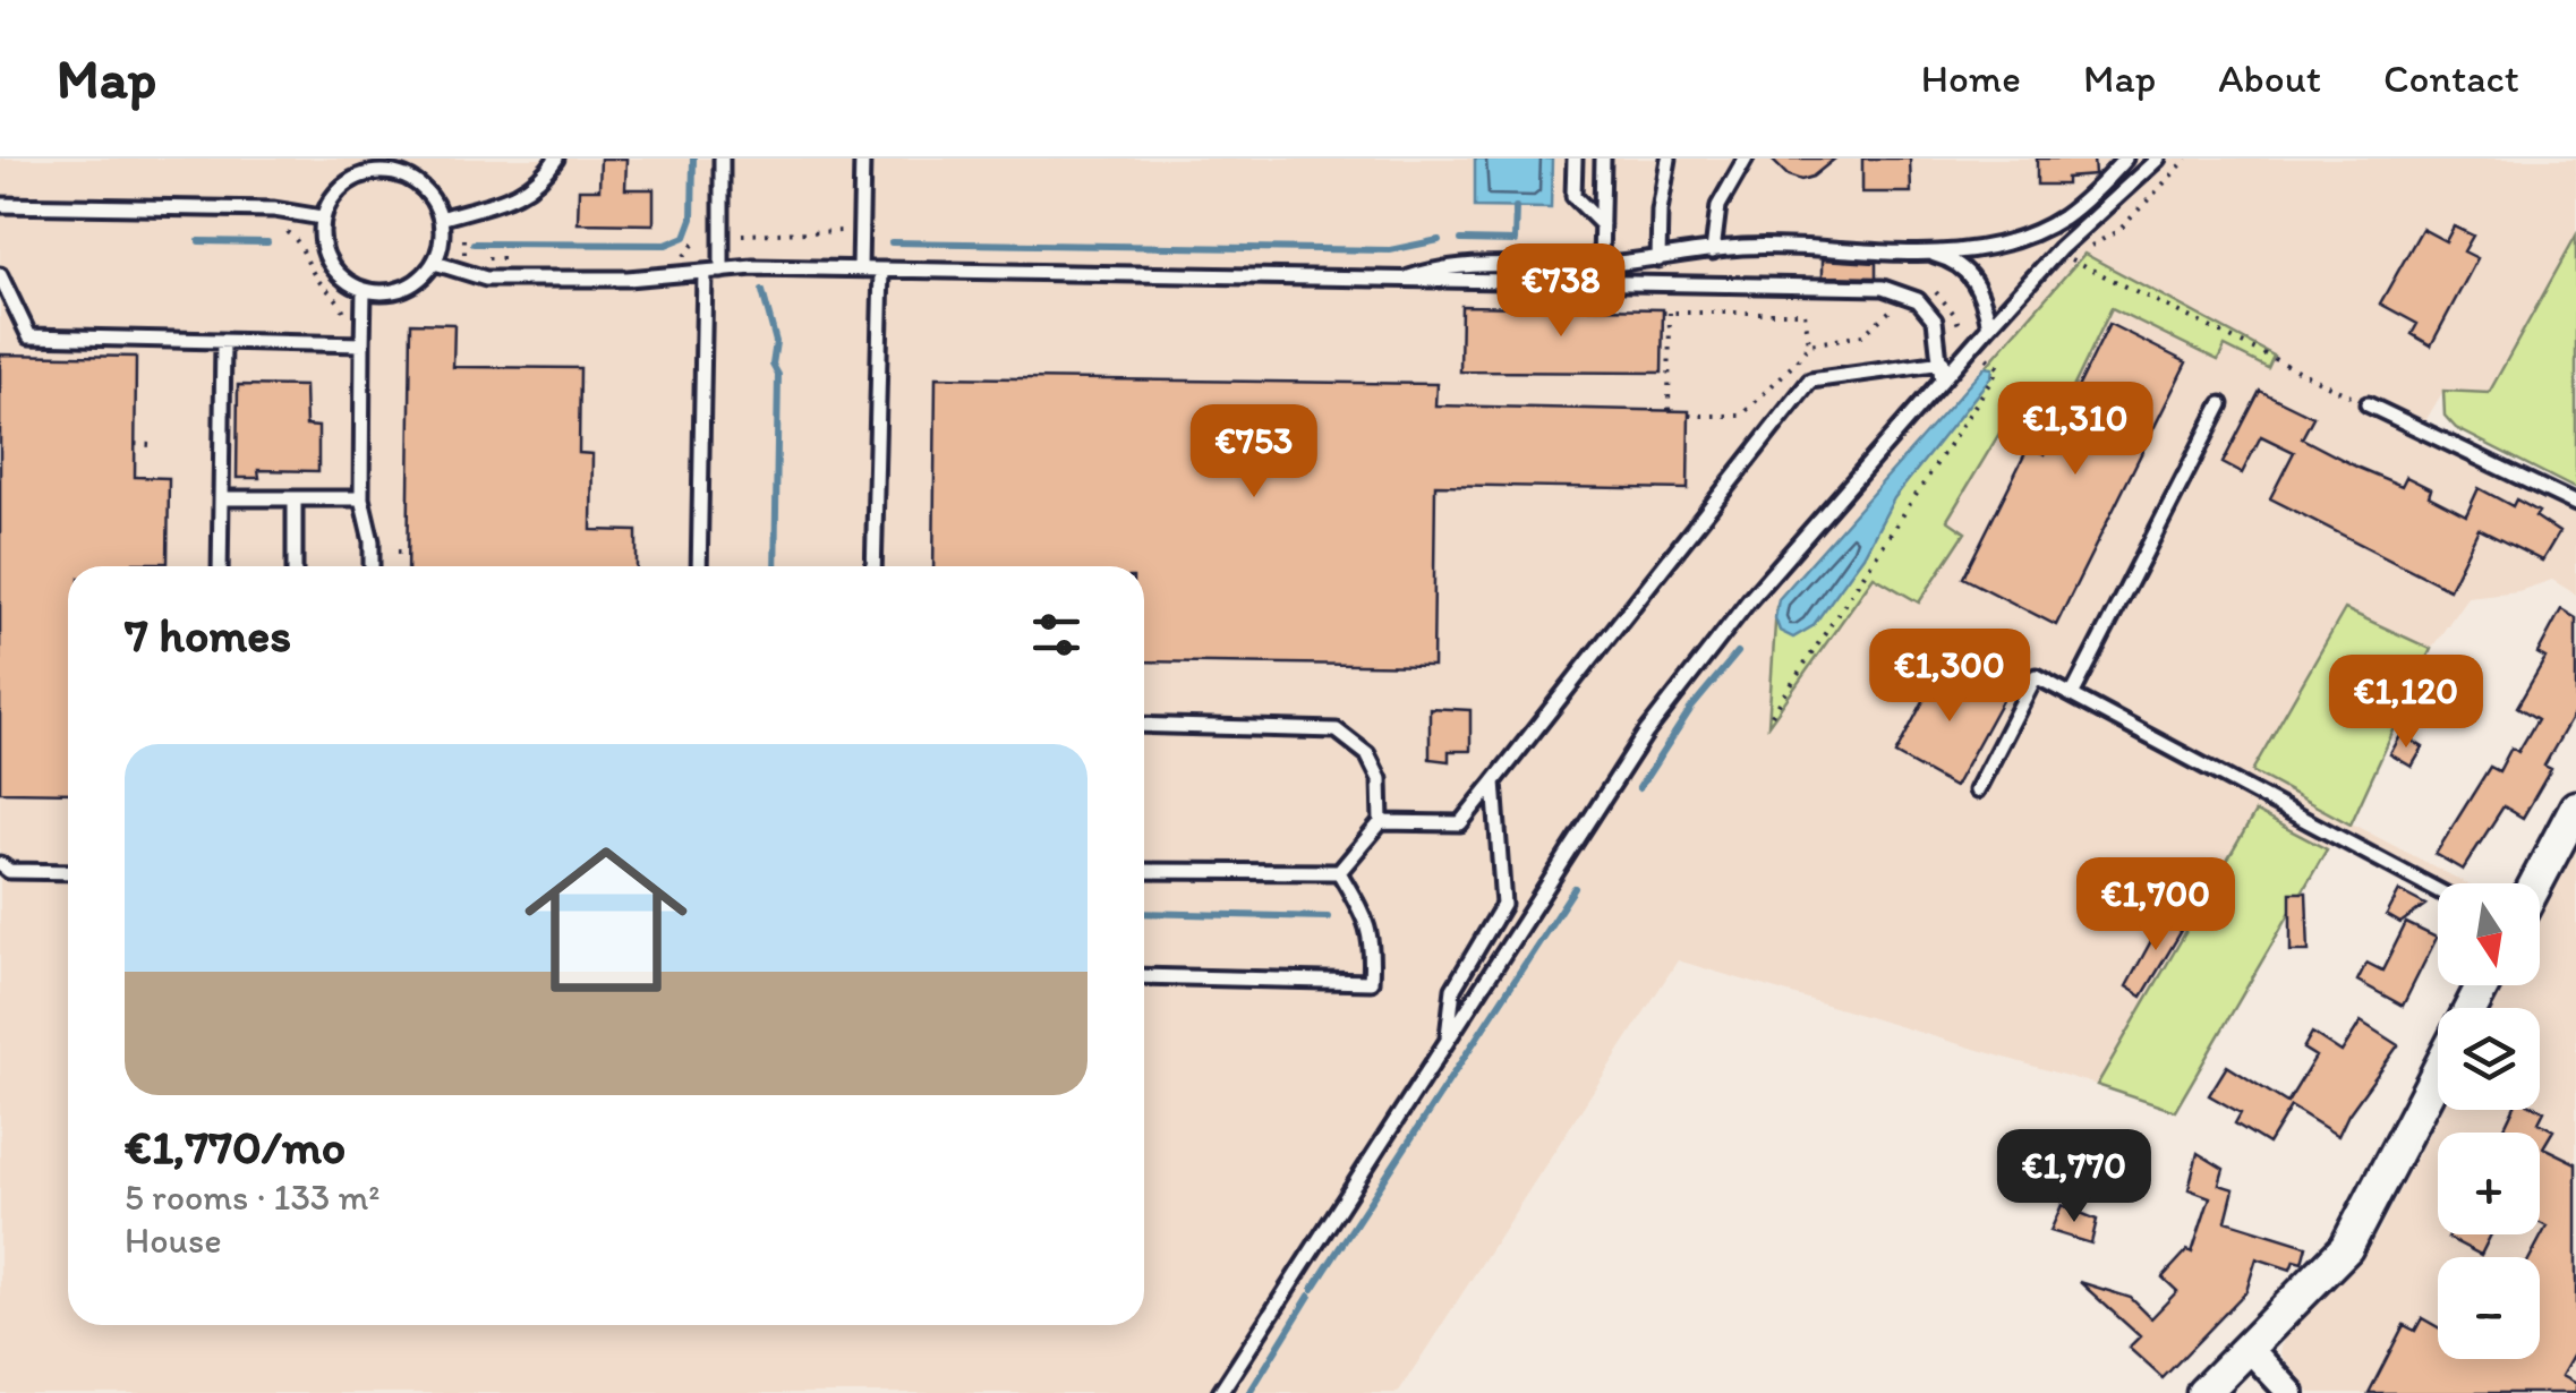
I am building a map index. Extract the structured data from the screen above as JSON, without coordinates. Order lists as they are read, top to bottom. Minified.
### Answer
{"north":"bottom","page":{"header":"Map","nav":["Home","Map","About","Contact"],"price":["€738","€1,310","€753","€1,300","€1,120","€1,700","€1,770"],"heading":"7 homes","list":[{"name":"€1,770/mo","note":"5 rooms · 133 m² · House"}],"map_buttons":["+","−"]}}
